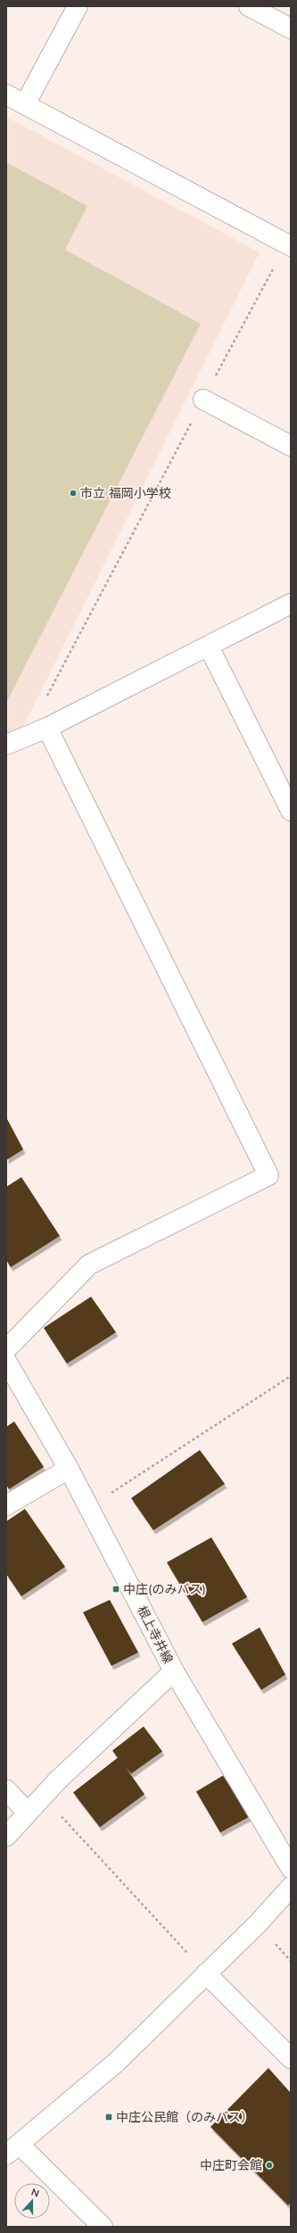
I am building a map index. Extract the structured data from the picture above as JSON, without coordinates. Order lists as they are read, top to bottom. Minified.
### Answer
{"streets":{"street":["根上寺井線"]},"places":{"other":["市立 福岡小学校","中庄町会館"],"transit":["中庄(のみバス)","中庄公民館（のみバス）"]},"north":"top"}
